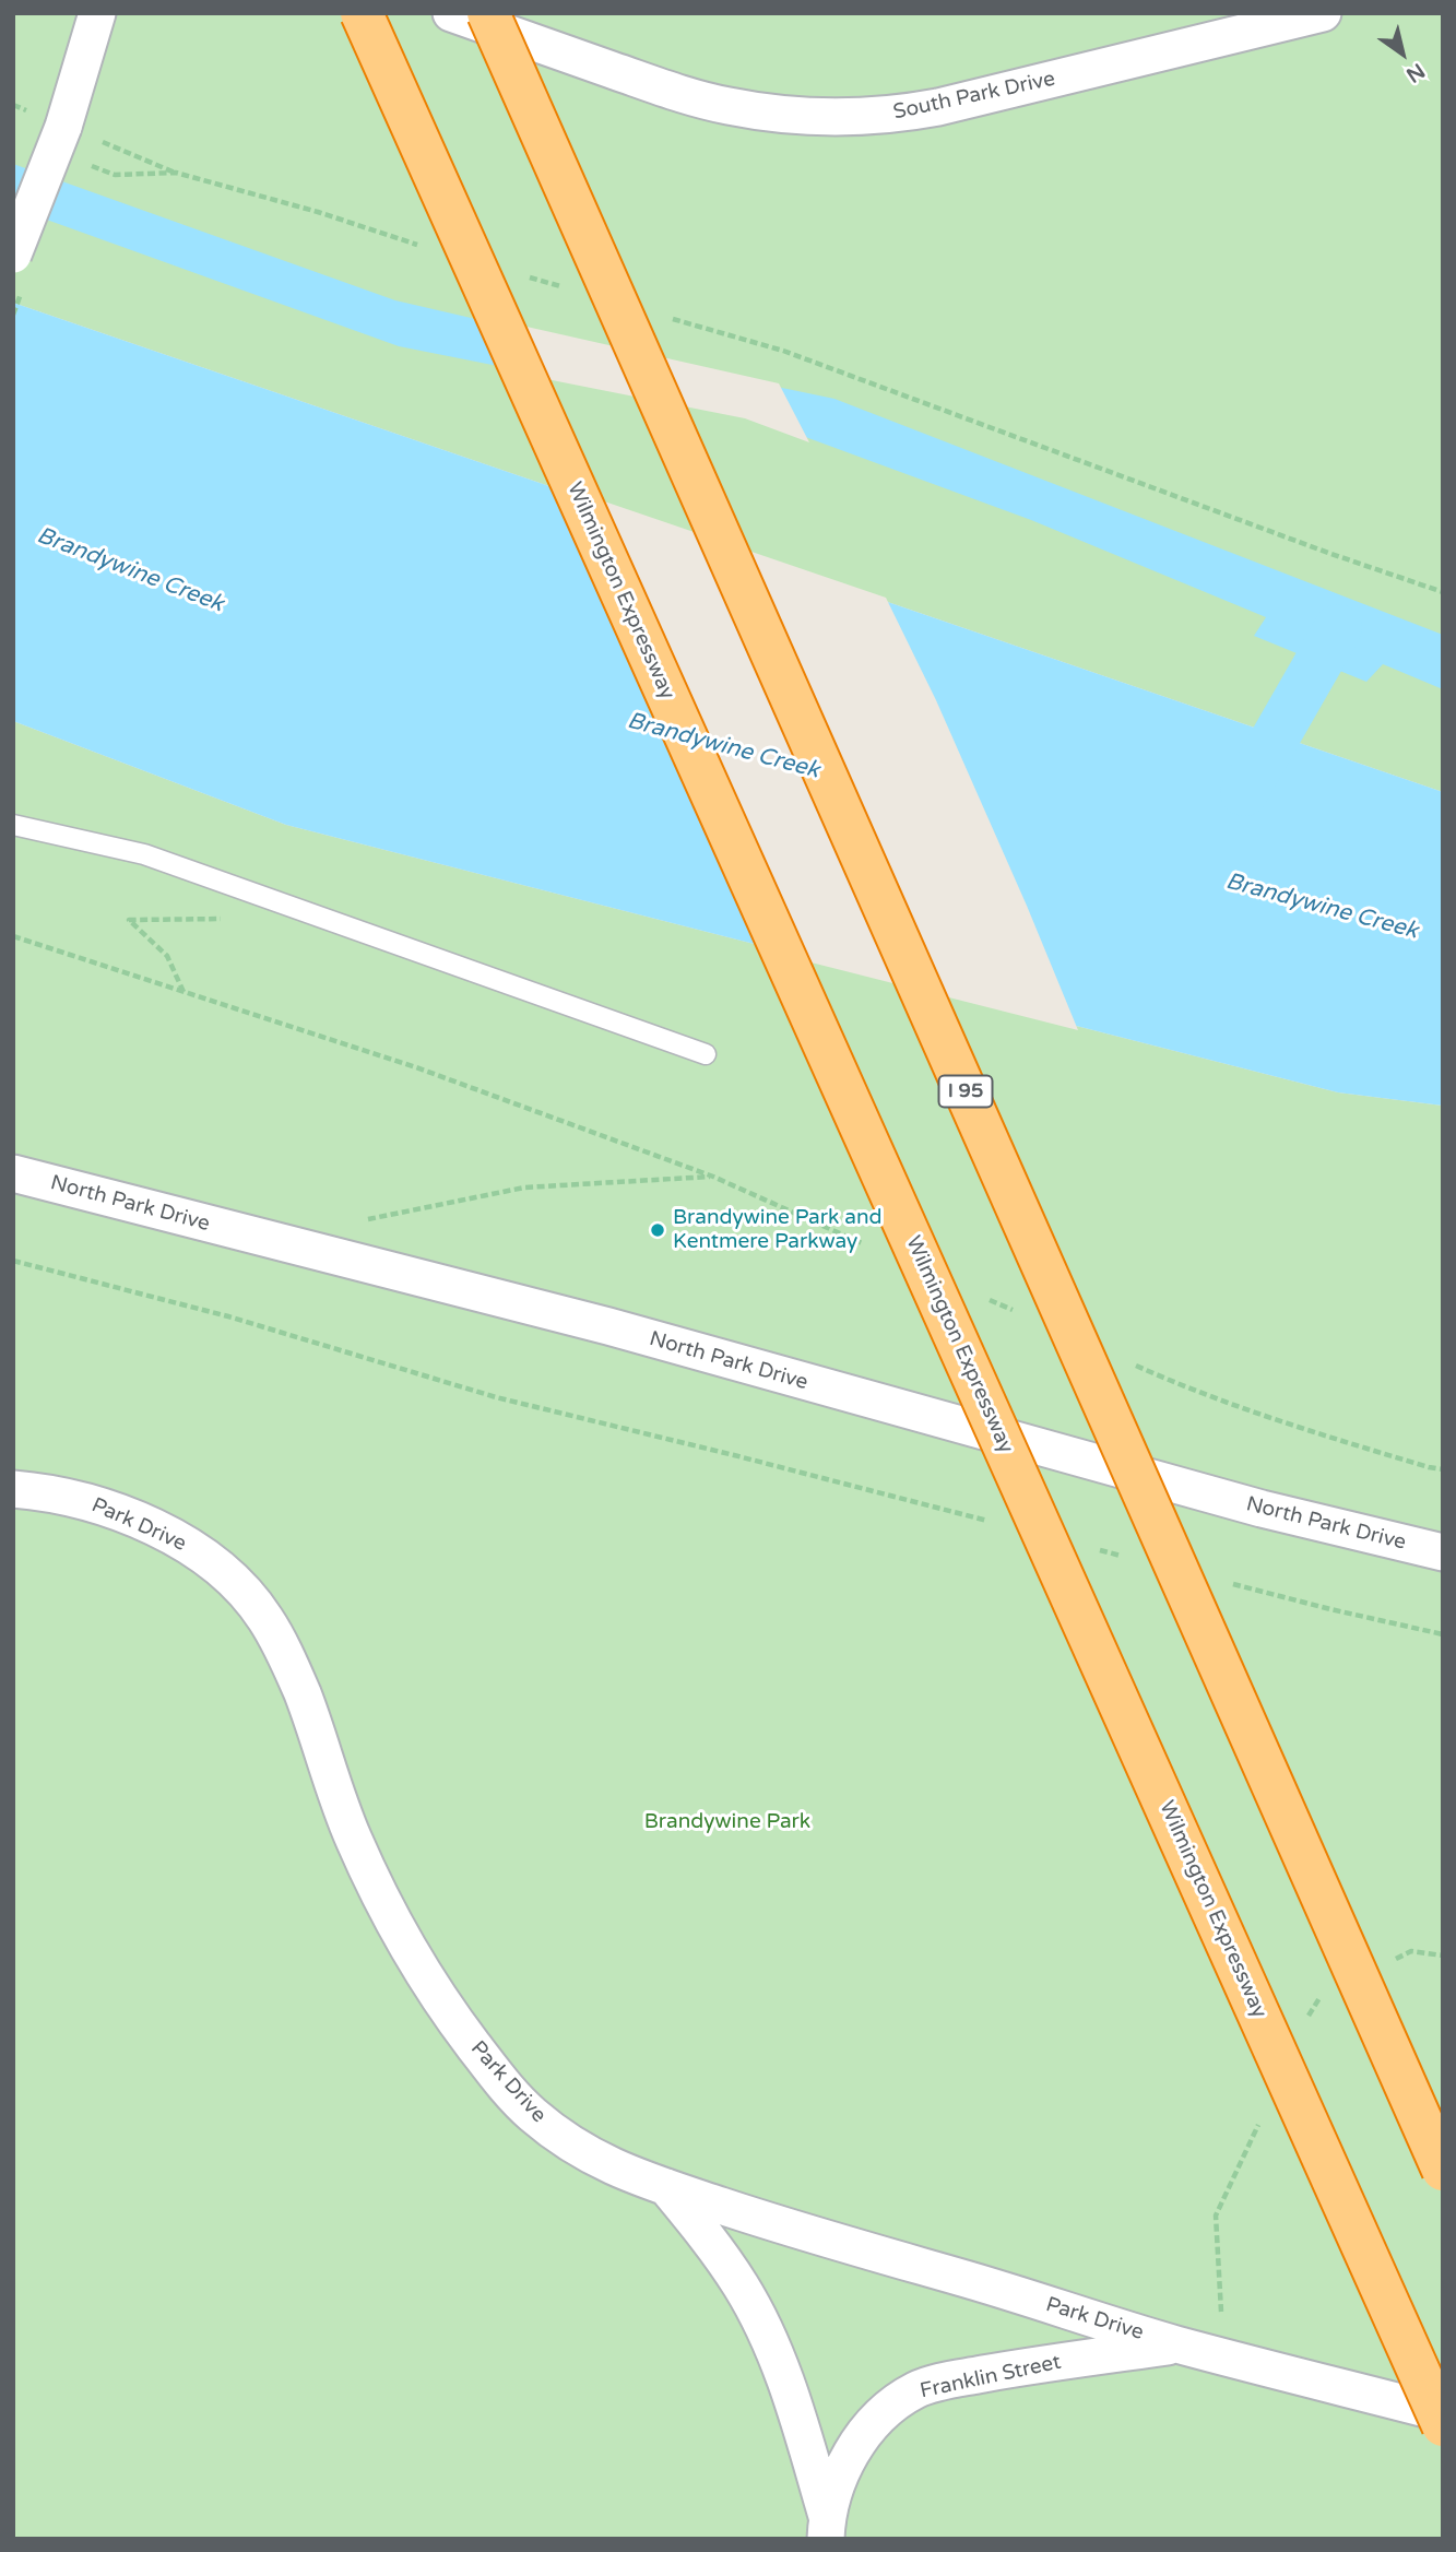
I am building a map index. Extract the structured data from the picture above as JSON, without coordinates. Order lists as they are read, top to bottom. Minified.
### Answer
{"streets":{"highway":["Wilmington Expressway","I 95"],"street":["South Park Drive","North Park Drive","Park Drive","Franklin Street"]},"crossings":[["Park Drive","Franklin Street"]],"water":["Brandywine Creek"],"parks":["Brandywine Park"],"places":["Brandywine Park and Kentmere Parkway"],"north":"bottom right"}
